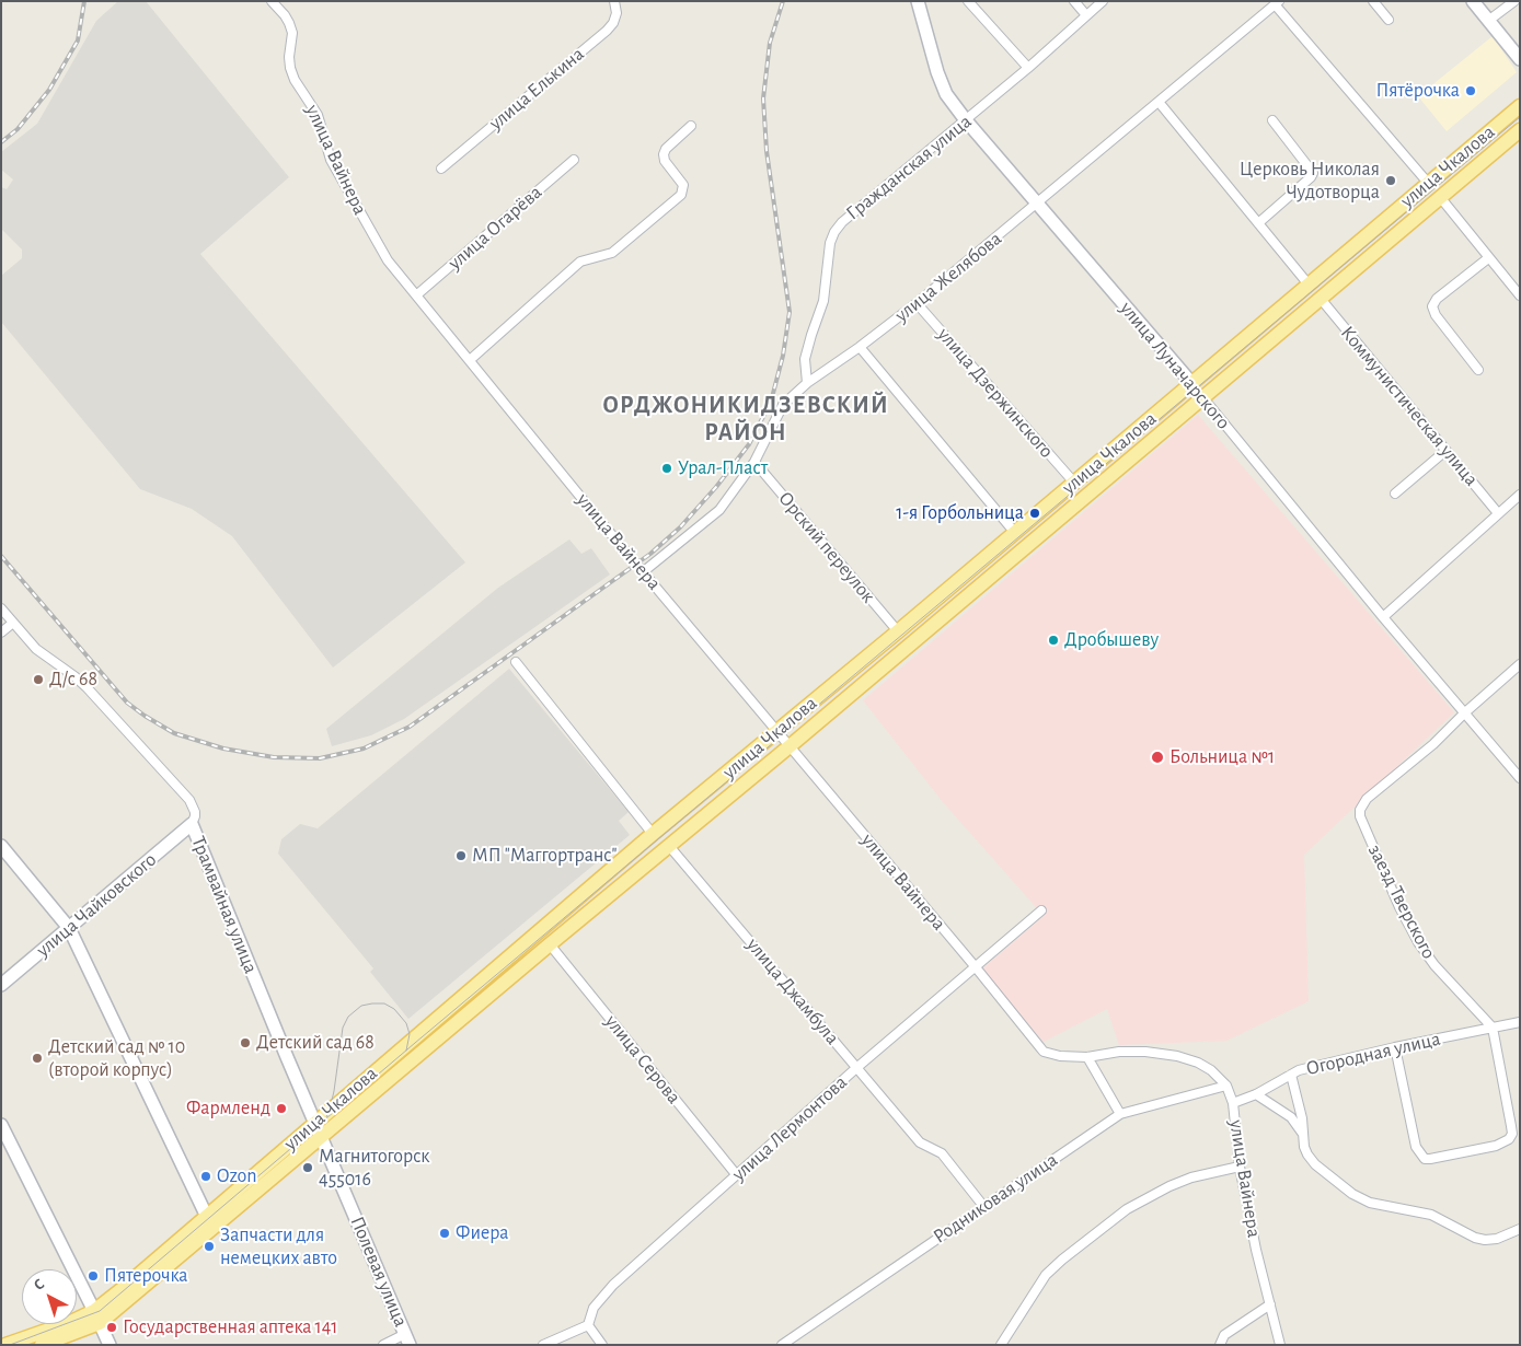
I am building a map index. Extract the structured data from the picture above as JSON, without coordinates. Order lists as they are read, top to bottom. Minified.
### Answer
{"streets":{"main road":["улица Чкалова","улица Луначарского"],"street":["улица Елькина","улица Вайнера","Гражданская улица","улица Огарёва","улица Желябова","улица Дзержинского","Коммунистическая улица","Орский переулок","заезд Тверского","улица Чайковского","Трамвайная улица","улица Джамбула","Огородная улица","улица Серова","улица Лермонтова","Родниковая улица","Полевая улица"]},"crossings":[["улица Вайнера","улица Чкалова"],["улица Вайнера","улица Огарёва"],["улица Вайнера","улица Желябова"],["улица Вайнера","Огородная улица"],["улица Вайнера","улица Лермонтова"],["улица Вайнера","Родниковая улица"],["улица Чкалова","улица Луначарского"],["улица Чкалова","улица Дзержинского"],["улица Чкалова","Коммунистическая улица"],["улица Чкалова","Орский переулок"],["улица Чкалова","Трамвайная улица"],["улица Чкалова","улица Джамбула"],["улица Чкалова","улица Серова"],["улица Чкалова","Полевая улица"],["Гражданская улица","улица Желябова"],["Гражданская улица","улица Луначарского"],["улица Желябова","улица Луначарского"],["улица Желябова","улица Дзержинского"],["улица Желябова","Орский переулок"],["улица Луначарского","заезд Тверского"],["заезд Тверского","Огородная улица"],["улица Чайковского","Трамвайная улица"],["Трамвайная улица","Полевая улица"],["улица Джамбула","улица Лермонтова"],["улица Джамбула","Родниковая улица"],["улица Серова","улица Лермонтова"]],"districts":["ОРДЖОНИКИДЗЕВСКИЙ РАЙОН"],"places":["Пятёрочка","Церковь Николая Чудотворца","Урал-Пласт","1-я Горбольница","Дробышеву","Д/с 68","Больница №1","МП \"Маггортранс\"","Детский сад 68","Детский сад № 10 (второй корпус)","Фармленд","Магнитогорск 455016","Ozon","Фиера","Запчасти для немецких авто","Пятерочка","Государственная аптека 141"],"north":"top left"}
